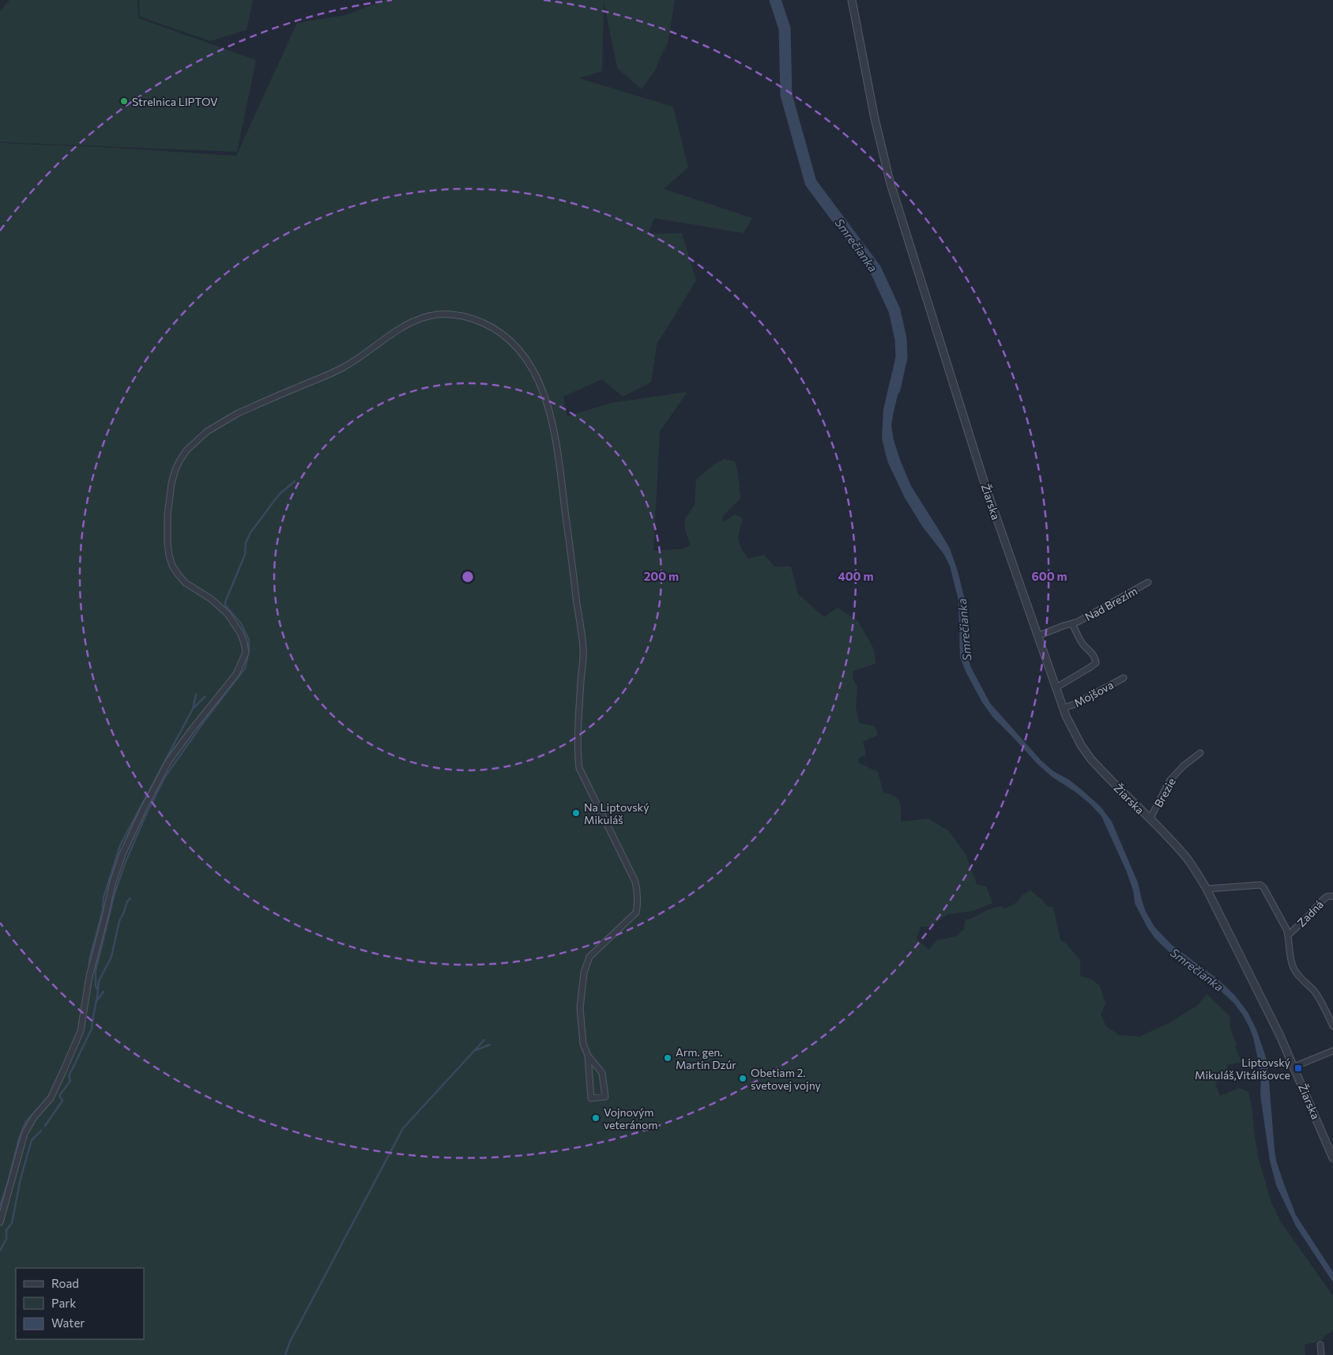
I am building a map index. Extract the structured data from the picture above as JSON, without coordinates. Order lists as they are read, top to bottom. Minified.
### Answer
{"streets":{"street":["Žiarska","Nad Brezím","Mojšova","Brezie","Zadná"]},"crossings":[["Žiarska","Nad Brezím"],["Žiarska","Mojšova"],["Žiarska","Brezie"]],"water":["Smrečianka"],"places":{"other":["Strelnica LIPTOV","Na Liptovský Mikuláš","Arm. gen. Martin Dzúr","Obetiam 2. svetovej vojny","Vojnovým veteránom"],"transit":["Liptovský Mikuláš,Vitálišovce"]},"legend":["Road","Park","Water"],"rings":["200 m","400 m","600 m"]}
